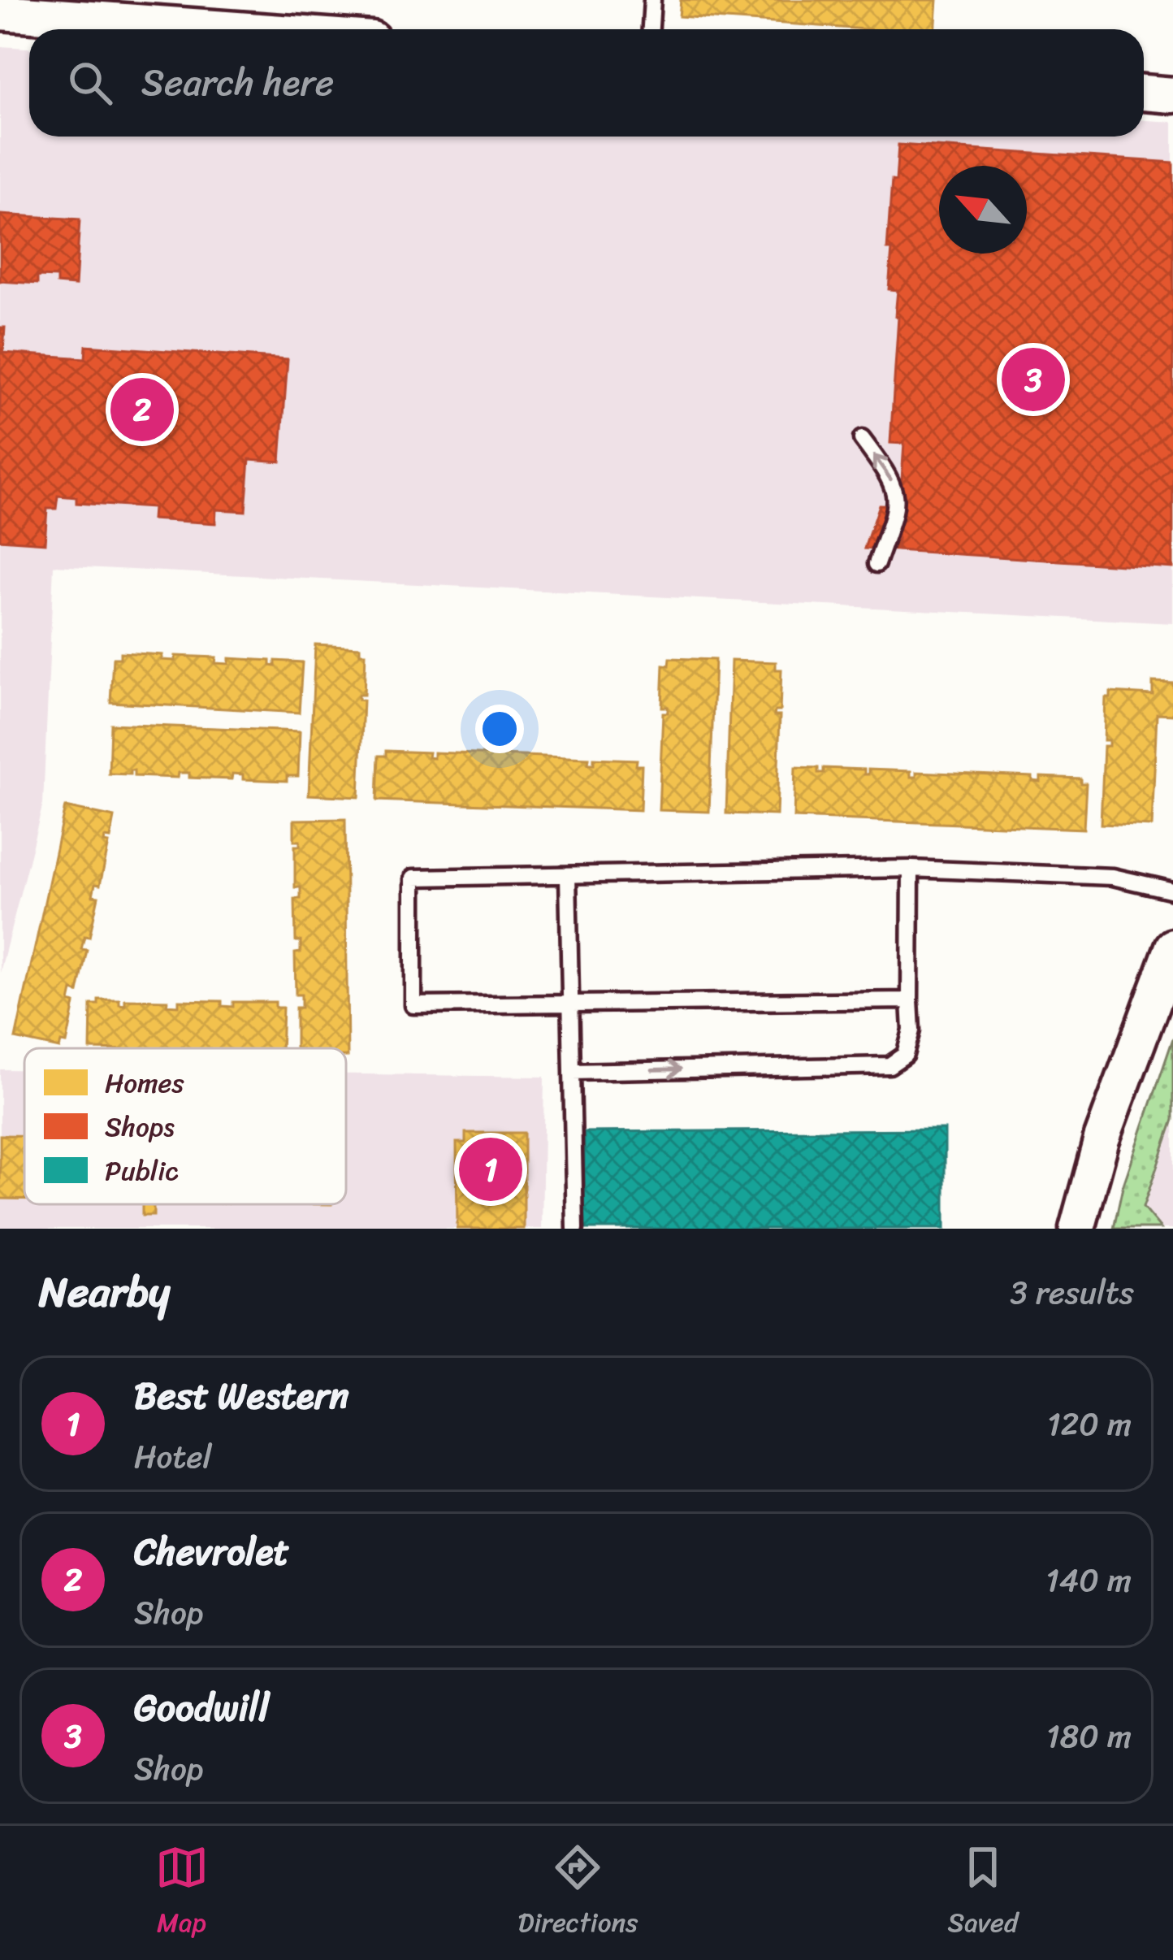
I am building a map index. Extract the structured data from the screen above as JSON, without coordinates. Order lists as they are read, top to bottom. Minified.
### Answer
{"legend":["Homes","Shops","Public"],"north":"top left","page":{"search":"Search here","pins":["3","2","1"],"heading":["Nearby","3 results"],"list":[{"mark":"1","name":"Best Western","note":"Hotel","value":"120 m"},{"mark":"2","name":"Chevrolet","note":"Shop","value":"140 m"},{"mark":"3","name":"Goodwill","note":"Shop","value":"180 m"}],"nav":["Map","Directions","Saved"]}}
